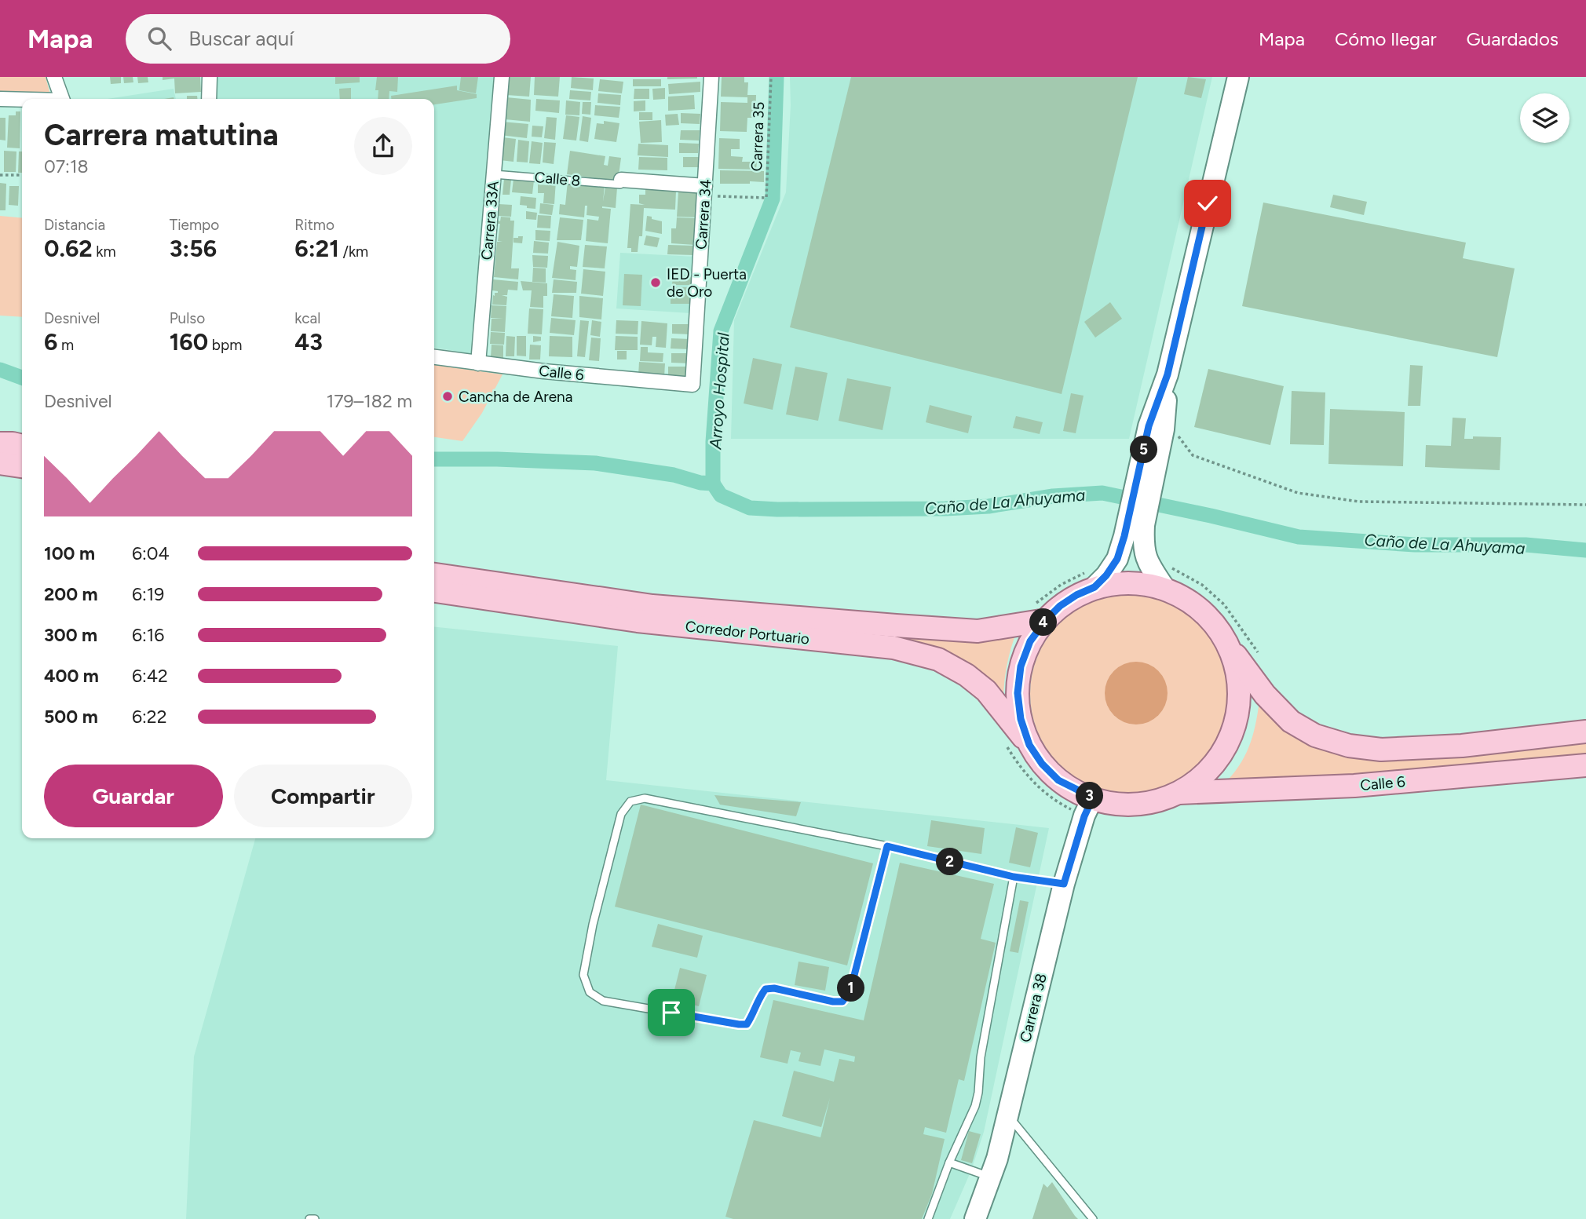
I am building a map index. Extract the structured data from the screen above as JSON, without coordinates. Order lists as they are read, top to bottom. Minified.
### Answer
{"streets":{"main road":["Calle 6","Corredor Portuario"],"street":["Calle 8","Carrera 34","Carrera 33A","Carrera 38"],"path":["Carrera 35"]},"crossings":[["Carrera 35","Calle 8"],["Carrera 35","Carrera 34"],["Calle 8","Carrera 34"],["Calle 8","Carrera 33A"],["Carrera 34","Calle 6"],["Carrera 33A","Calle 6"]],"water":["Arroyo Hospital","Caño de La Ahuyama"],"places":["IED - Puerta de Oro","Cancha de Arena"],"page":{"header":"Mapa","search":"Buscar aquí","nav":["Mapa","Cómo llegar","Guardados"],"heading":["Carrera matutina","07:18"],"stats":[["Distancia","0.62 km"],["Tiempo","3:56"],["Ritmo","6:21 /km"],["Desnivel","6 m"],["Pulso","160 bpm"],["kcal","43"]],"chart":["Desnivel","179–182 m"],"pins":["5","4","3","2","1"],"list":[{"name":"100 m","note":"6:04"},{"name":"200 m","note":"6:19"},{"name":"300 m","note":"6:16"},{"name":"400 m","note":"6:42"},{"name":"500 m","note":"6:22"}],"buttons":["Guardar","Compartir"]}}
